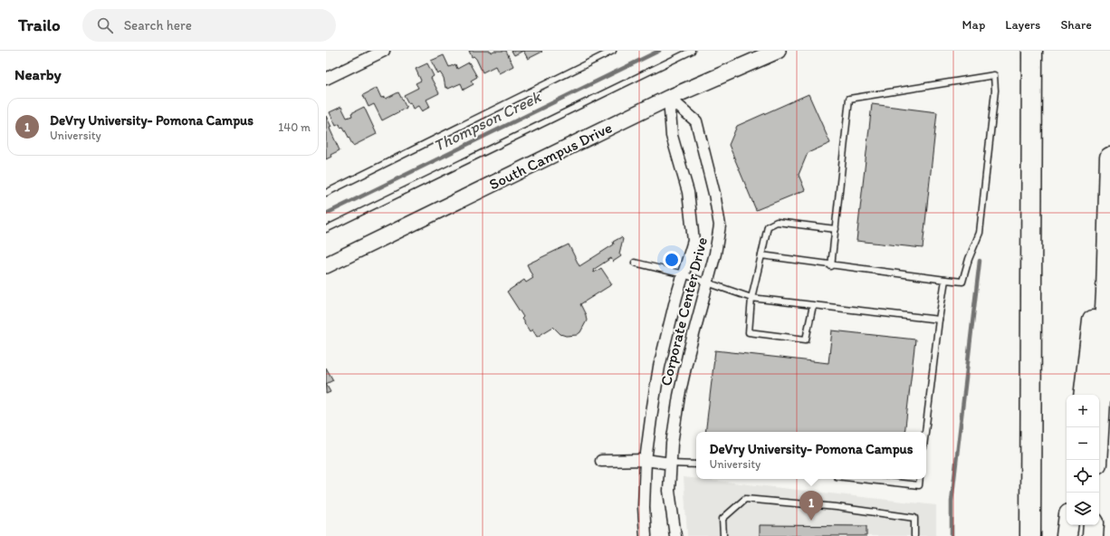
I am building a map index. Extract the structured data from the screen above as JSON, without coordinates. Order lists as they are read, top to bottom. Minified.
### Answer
{"streets":{"street":["South Campus Drive","Corporate Center Drive"]},"crossings":[["South Campus Drive","Corporate Center Drive"]],"water":["Thompson Creek"],"page":{"header":"Trailo","search":"Search here","nav":["Map","Layers","Share"],"heading":"Nearby","list":[{"mark":"1","name":"DeVry University- Pomona Campus","note":"University","value":"140 m"}],"map_buttons":["+","−"],"popup":["DeVry University- Pomona Campus","University"],"pins":"1"}}
